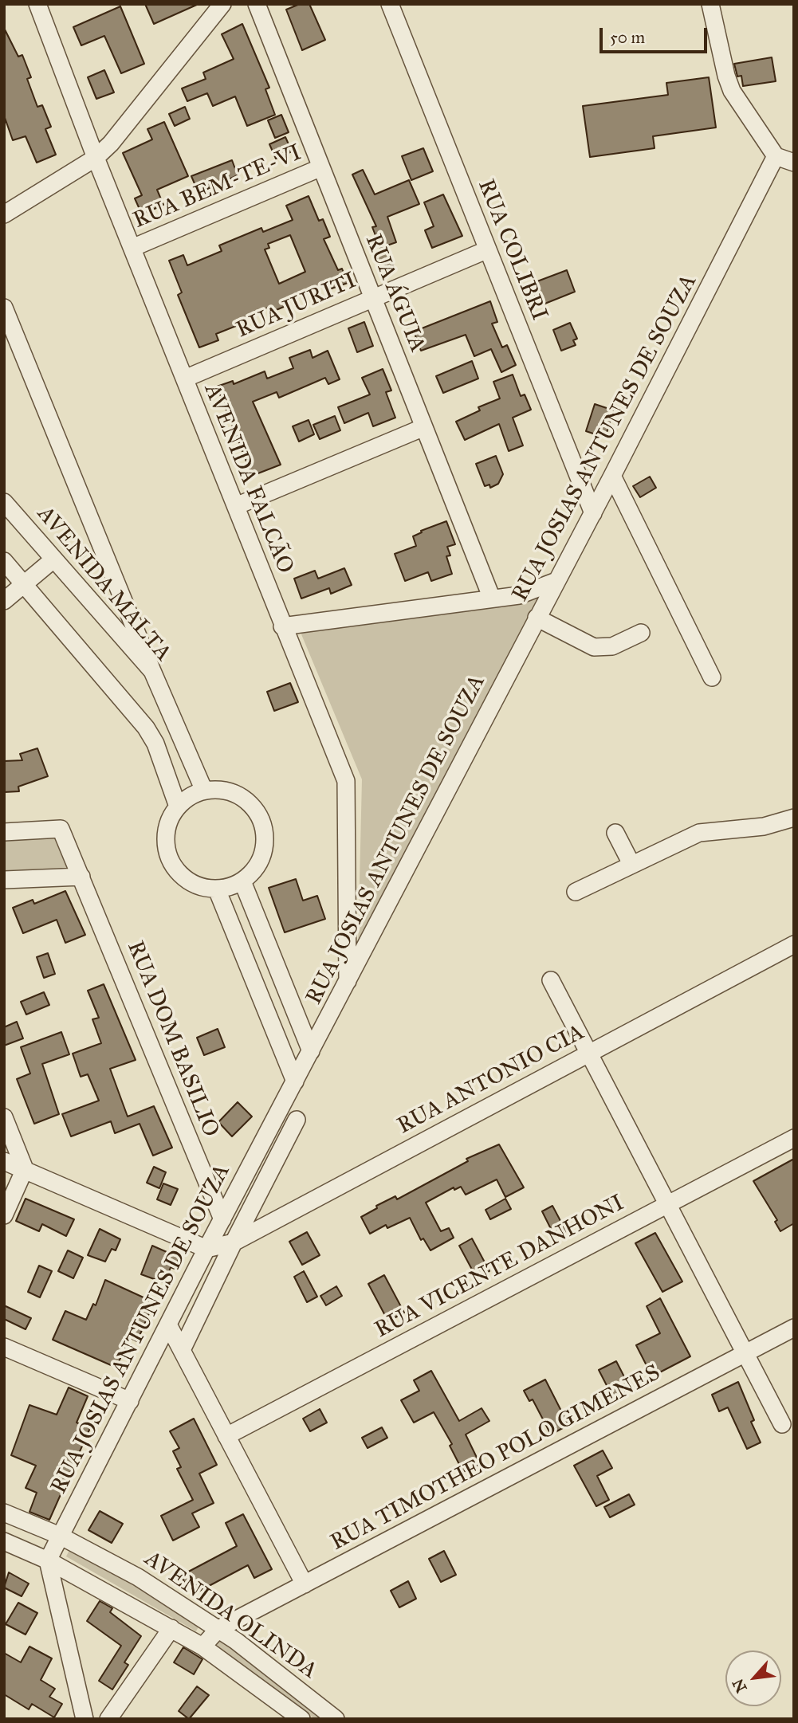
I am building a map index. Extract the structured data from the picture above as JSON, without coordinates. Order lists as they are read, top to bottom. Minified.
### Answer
{"streets":{"street":["RUA BEM-TE-VI","RUA COLIBRI","RUA ÁGUIA","RUA JURITI","RUA JOSIAS ANTUNES DE SOUZA","AVENIDA FALCÃO","AVENIDA MALTA","RUA DOM BASILIO","RUA ANTONIO CIA","RUA VICENTE DANHONI","RUA TIMOTHEO POLO GIMENES","AVENIDA OLINDA"]},"crossings":[["RUA BEM-TE-VI","RUA ÁGUIA"],["RUA BEM-TE-VI","AVENIDA FALCÃO"],["RUA COLIBRI","RUA JURITI"],["RUA COLIBRI","RUA JOSIAS ANTUNES DE SOUZA"],["RUA ÁGUIA","RUA JURITI"],["RUA JURITI","AVENIDA FALCÃO"],["RUA JOSIAS ANTUNES DE SOUZA","AVENIDA FALCÃO"],["RUA JOSIAS ANTUNES DE SOUZA","RUA DOM BASILIO"],["RUA JOSIAS ANTUNES DE SOUZA","RUA ANTONIO CIA"],["RUA JOSIAS ANTUNES DE SOUZA","AVENIDA OLINDA"],["RUA TIMOTHEO POLO GIMENES","AVENIDA OLINDA"]],"scale_bar":"50 m","north":"bottom left"}
